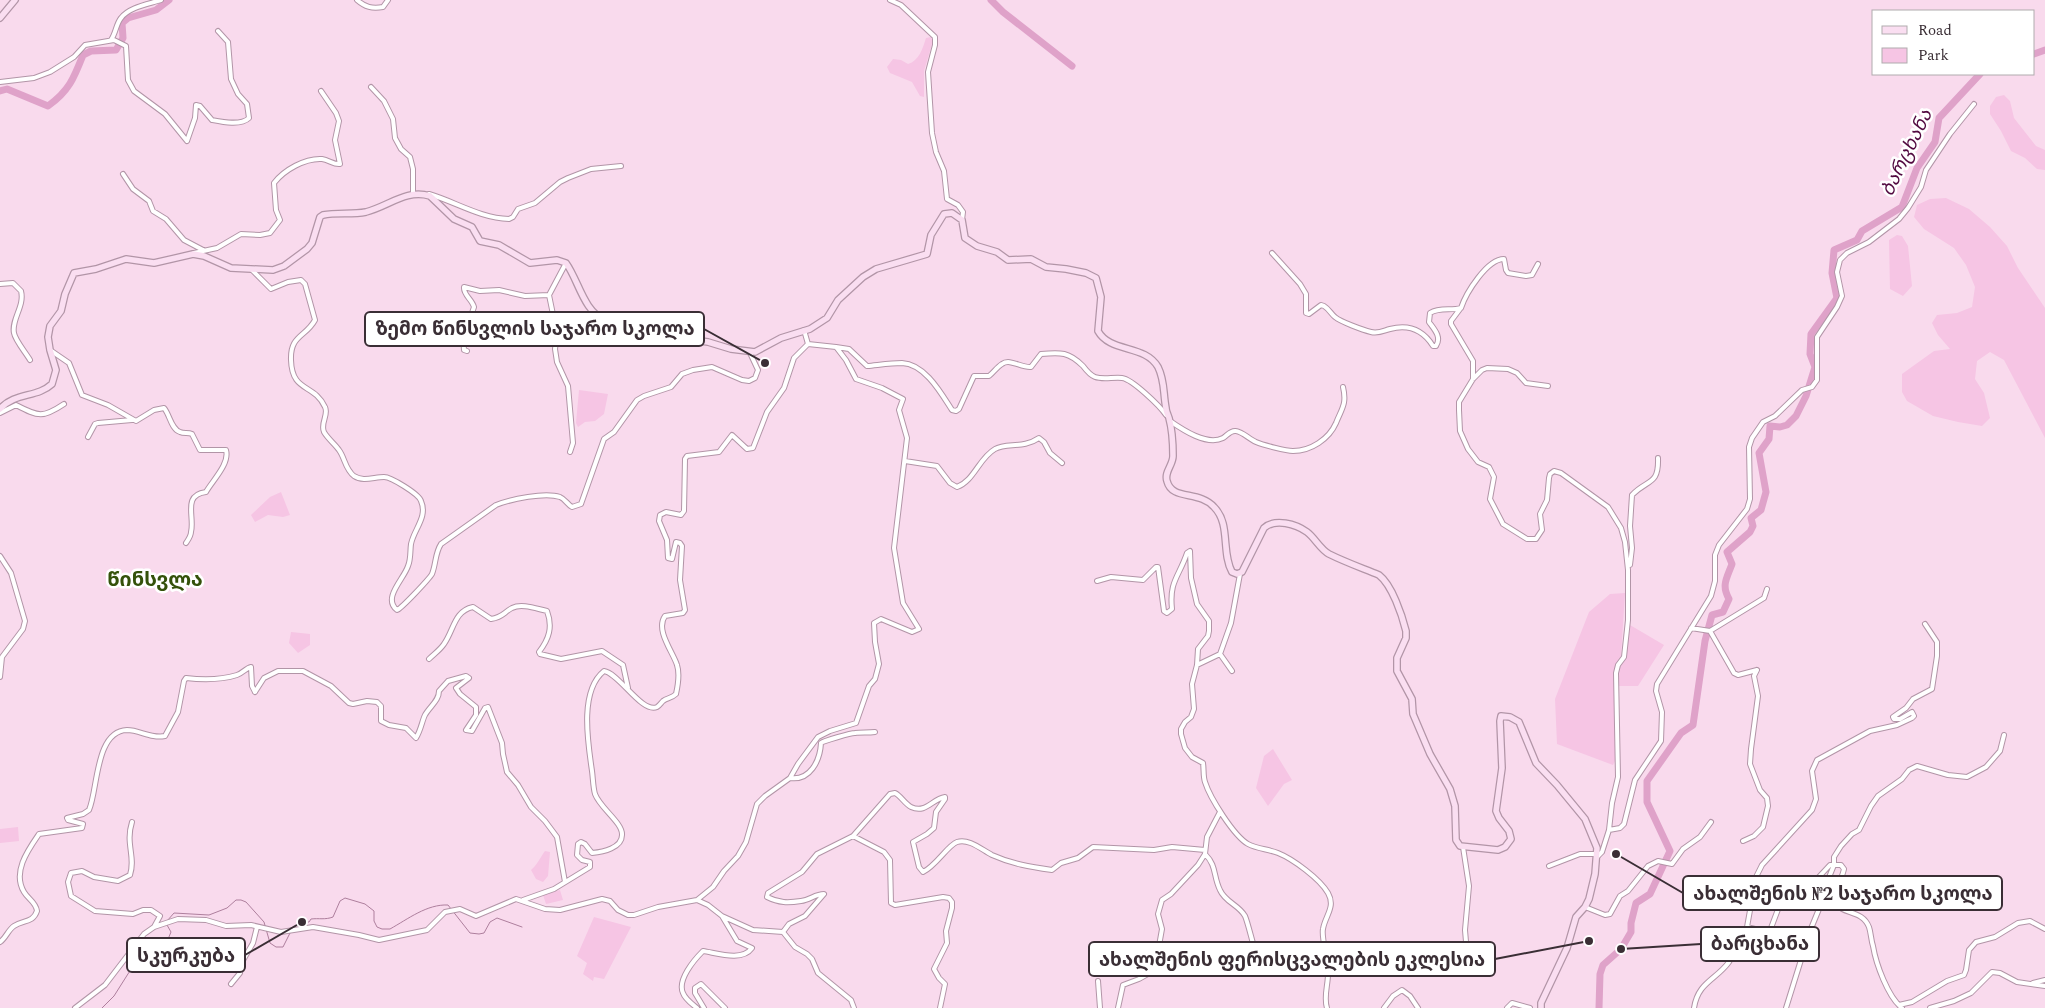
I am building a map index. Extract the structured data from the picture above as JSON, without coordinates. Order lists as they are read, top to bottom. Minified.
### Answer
{"districts":["წინსვლა"],"water":["ბარცხანა"],"places":["ზემო წინსვლის საჯარო სკოლა","ახალშენის №2 საჯარო სკოლა","სკურკუბა","ახალშენის ფერისცვალების ეკლესია","ბარცხანა"],"legend":["Road","Park"]}
